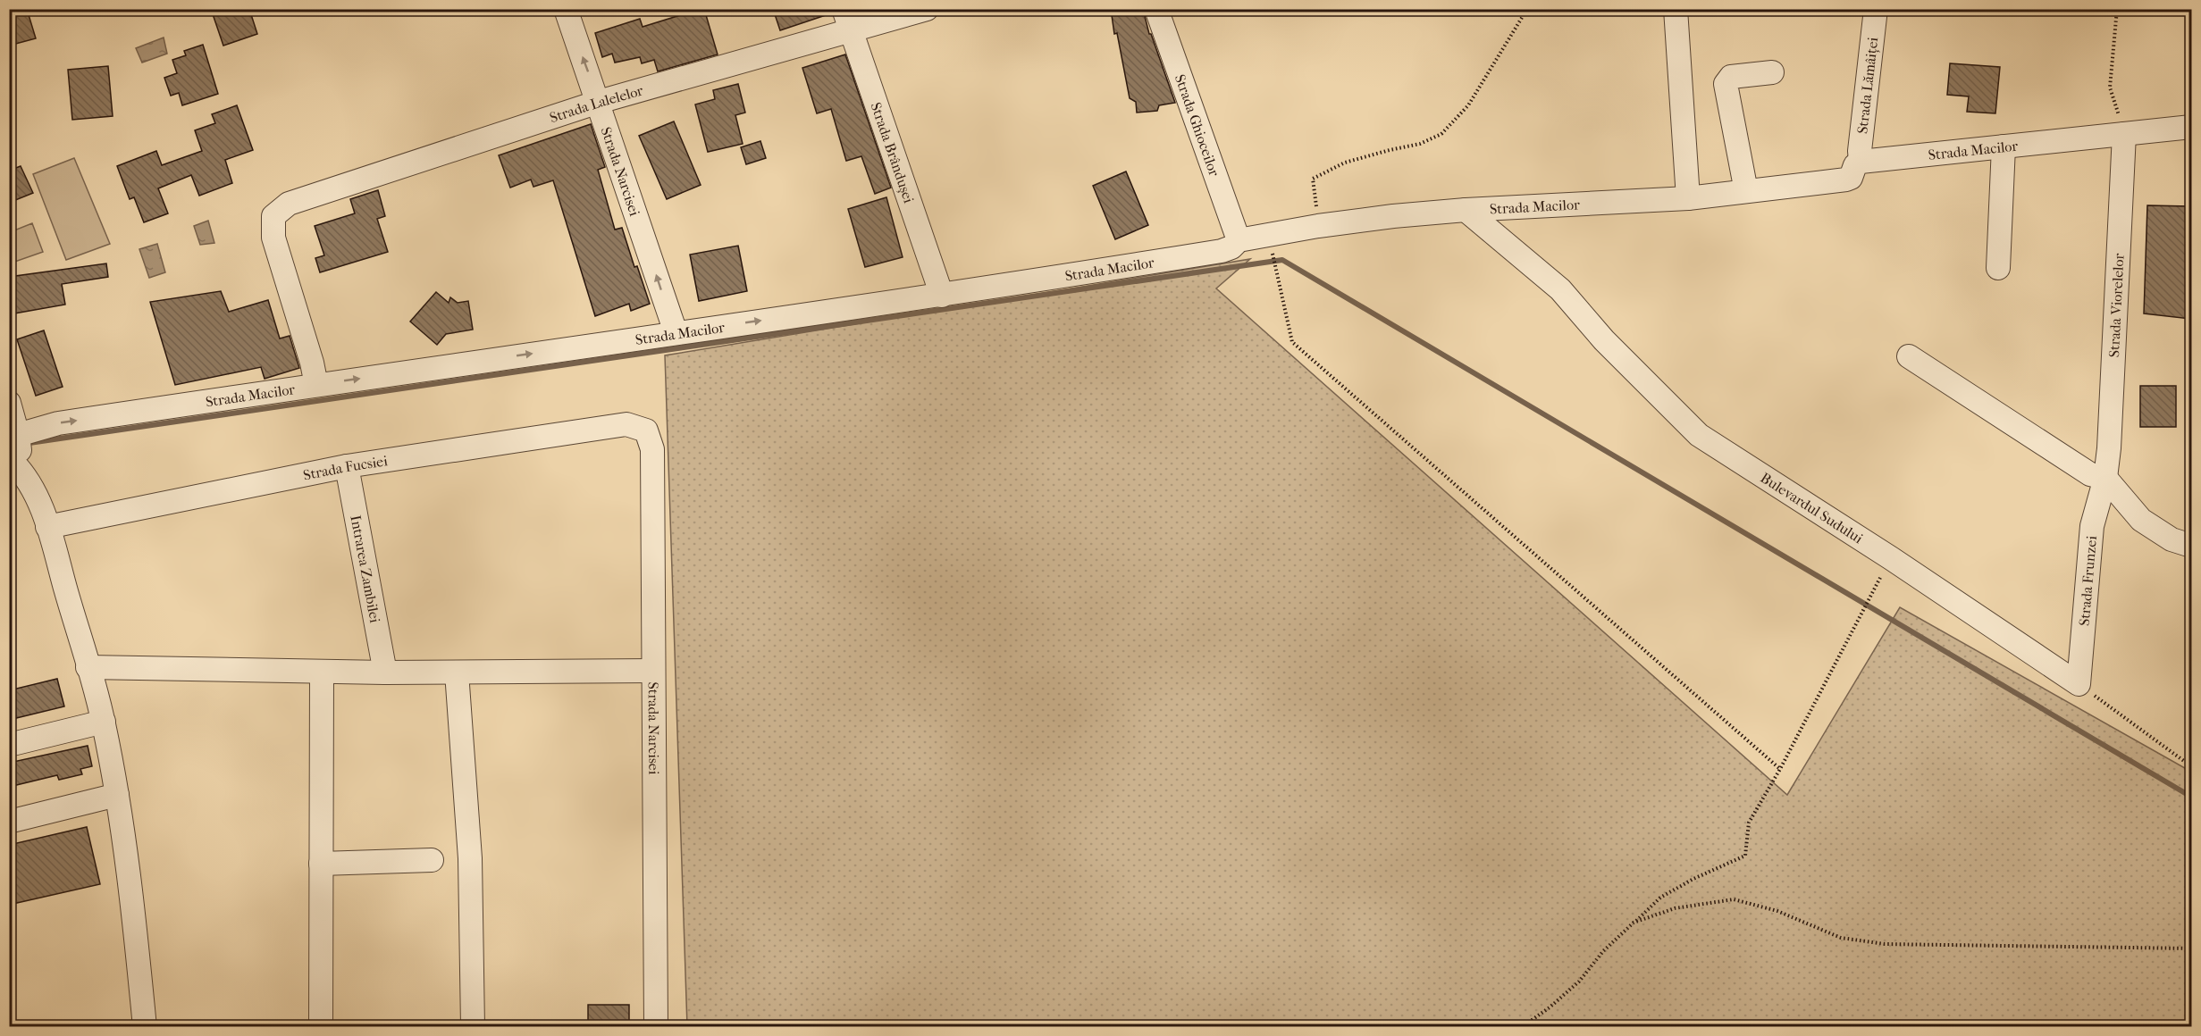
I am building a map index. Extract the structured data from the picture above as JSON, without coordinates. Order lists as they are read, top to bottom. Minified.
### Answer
{"streets":{"street":["Strada Lămâiței","Strada Lalelelor","Strada Ghioceilor","Strada Macilor","Strada Brândușei","Strada Narcisei","Strada Viorelelor","Strada Fucsiei","Bulevardul Sudului","Intrarea Zambilei","Strada Frunzei"]},"crossings":[["Strada Lămâiței","Strada Macilor"],["Strada Lalelelor","Strada Macilor"],["Strada Lalelelor","Strada Brândușei"],["Strada Lalelelor","Strada Narcisei"],["Strada Ghioceilor","Strada Macilor"],["Strada Macilor","Strada Brândușei"],["Strada Macilor","Strada Narcisei"],["Strada Macilor","Strada Viorelelor"],["Strada Macilor","Bulevardul Sudului"],["Strada Narcisei","Strada Fucsiei"],["Strada Viorelelor","Strada Frunzei"],["Strada Fucsiei","Intrarea Zambilei"],["Bulevardul Sudului","Strada Frunzei"]],"one_way":["Strada Macilor","Strada Narcisei"]}
